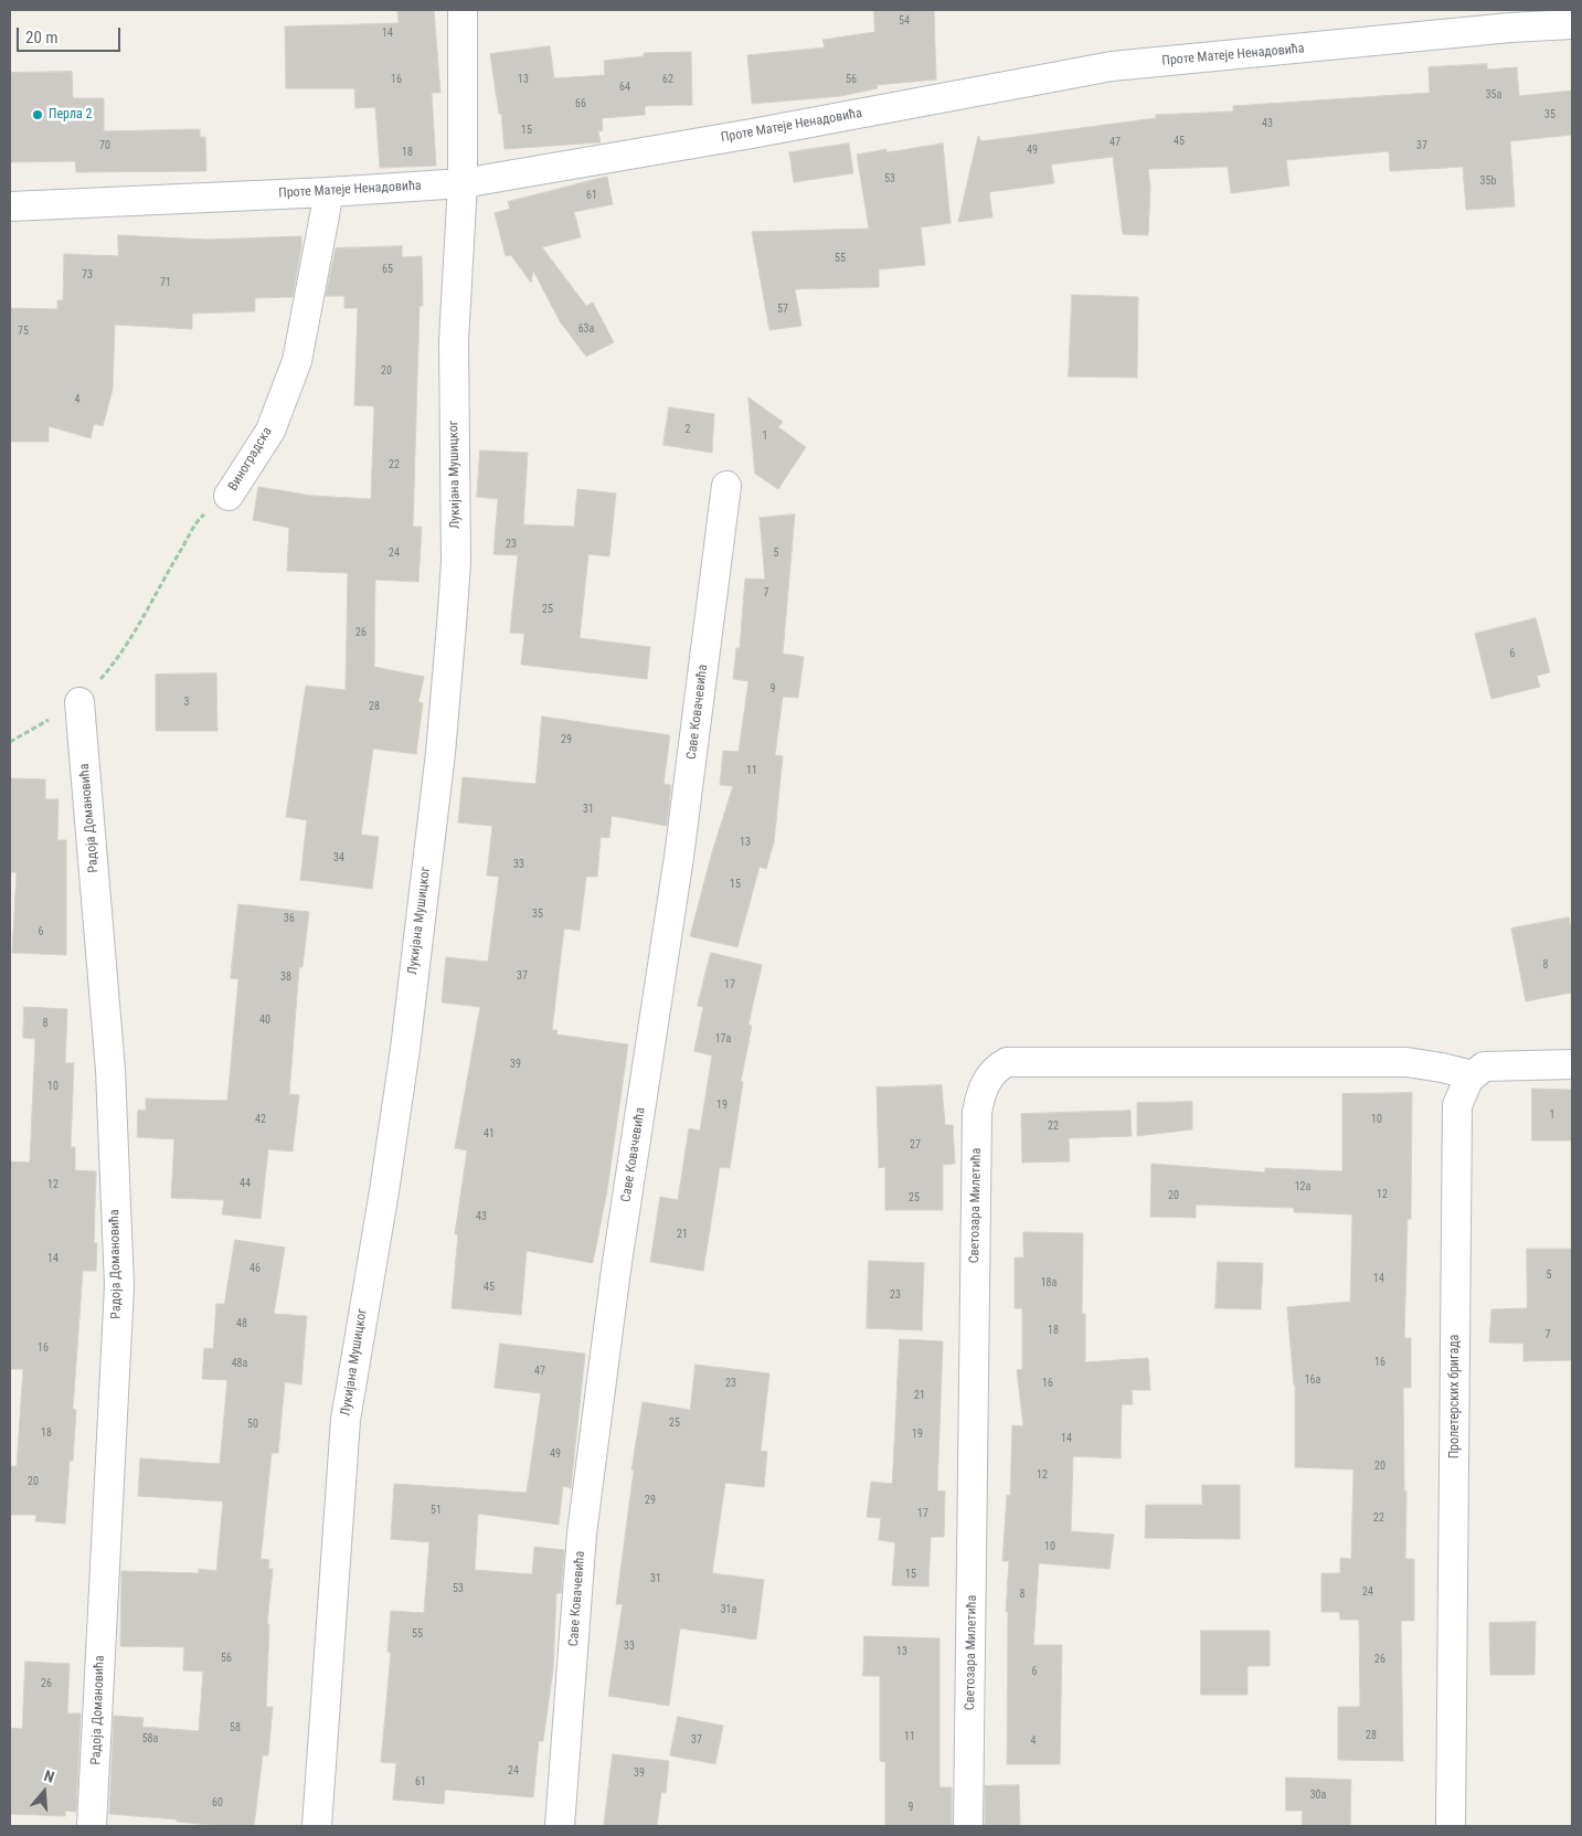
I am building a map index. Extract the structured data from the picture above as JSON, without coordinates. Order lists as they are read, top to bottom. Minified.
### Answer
{"streets":{"street":["Проте Матеје Ненадовића","Виноградска","Лукијана Мушицког","Саве Ковачевића","Радоја Домановића","Светозара Милетића","Пролетерских бригада"]},"crossings":[["Проте Матеје Ненадовића","Виноградска"],["Проте Матеје Ненадовића","Лукијана Мушицког"],["Виноградска","Радоја Домановића"],["Светозара Милетића","Пролетерских бригада"]],"places":["Перла 2"],"house_numbers":["54","14","16","13","62","56","64","35a","66","35","43","15","45","47","70","37","49","18","53","35b","61","55","65","73","71","57","63a","75","20","4","2","1","22","23","24","5","7","25","26","6","9","3","28","29","11","31","13","34","33","15","35","36","6","8","37","38","17","40","8","17a","39","10","19","1","42","10","22","41","27","44","12","12a","12","20","25","43","21","14","46","5","14","18a","45","23","48","18","7","16","16","48a","47","16a","23","16","21","25","50","18","19","14","49","20","12","20","29","51","17","22","10","15","31","53","24","8","31a","55","33","13","56","26","6","26","58","28","11","58a","37","4","24","39","61","30a","60","9"],"scale_bar":"20 m","north":"top"}
